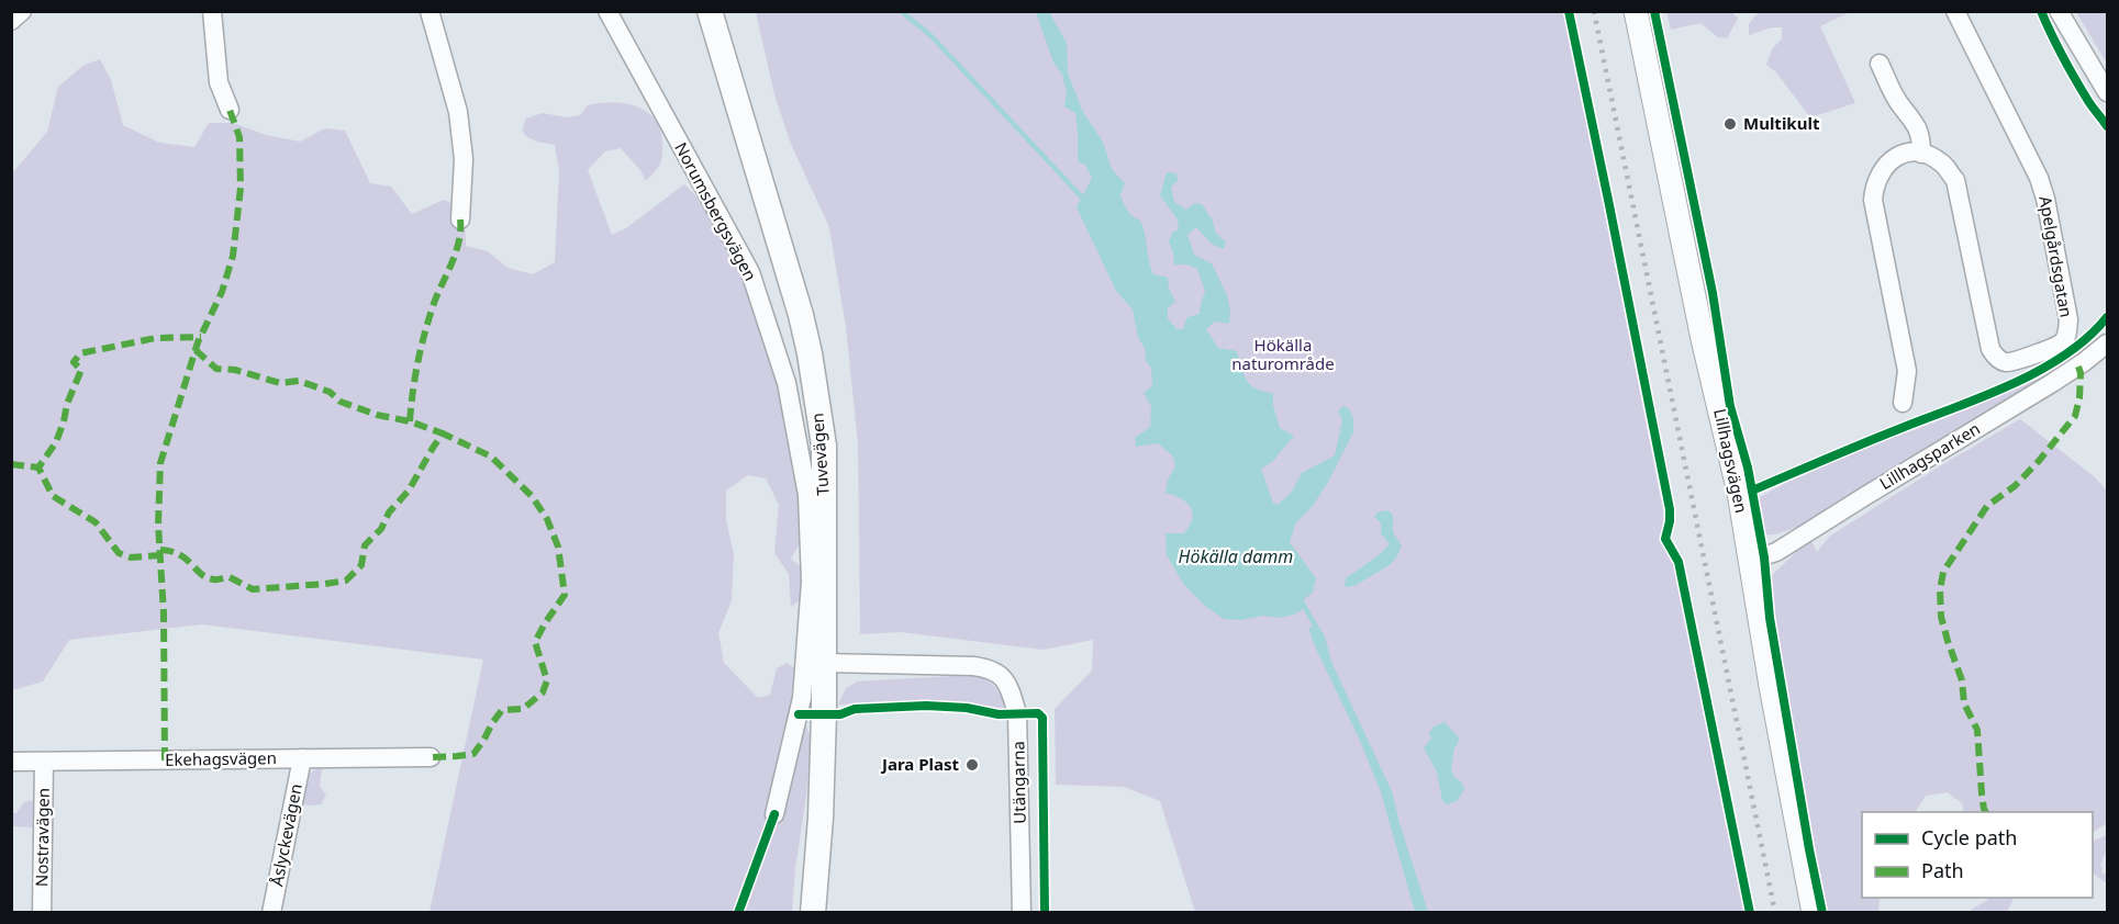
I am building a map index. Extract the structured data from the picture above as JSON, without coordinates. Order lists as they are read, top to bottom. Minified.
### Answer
{"streets":{"main road":["Tuvevägen"],"street":["Norumsbergsvägen","Apelgårdsgatan","Lillhagsparken","Lillhagsvägen","Ekehagsvägen","Utängarna","Åslyckevägen","Nostravägen"]},"crossings":[["Tuvevägen","Utängarna"],["Lillhagsparken","Lillhagsvägen"],["Ekehagsvägen","Åslyckevägen"],["Ekehagsvägen","Nostravägen"]],"water":["Hökälla damm"],"parks":["Hökälla naturområde"],"places":["Multikult","Jara Plast"],"legend":["Cycle path","Path"]}
